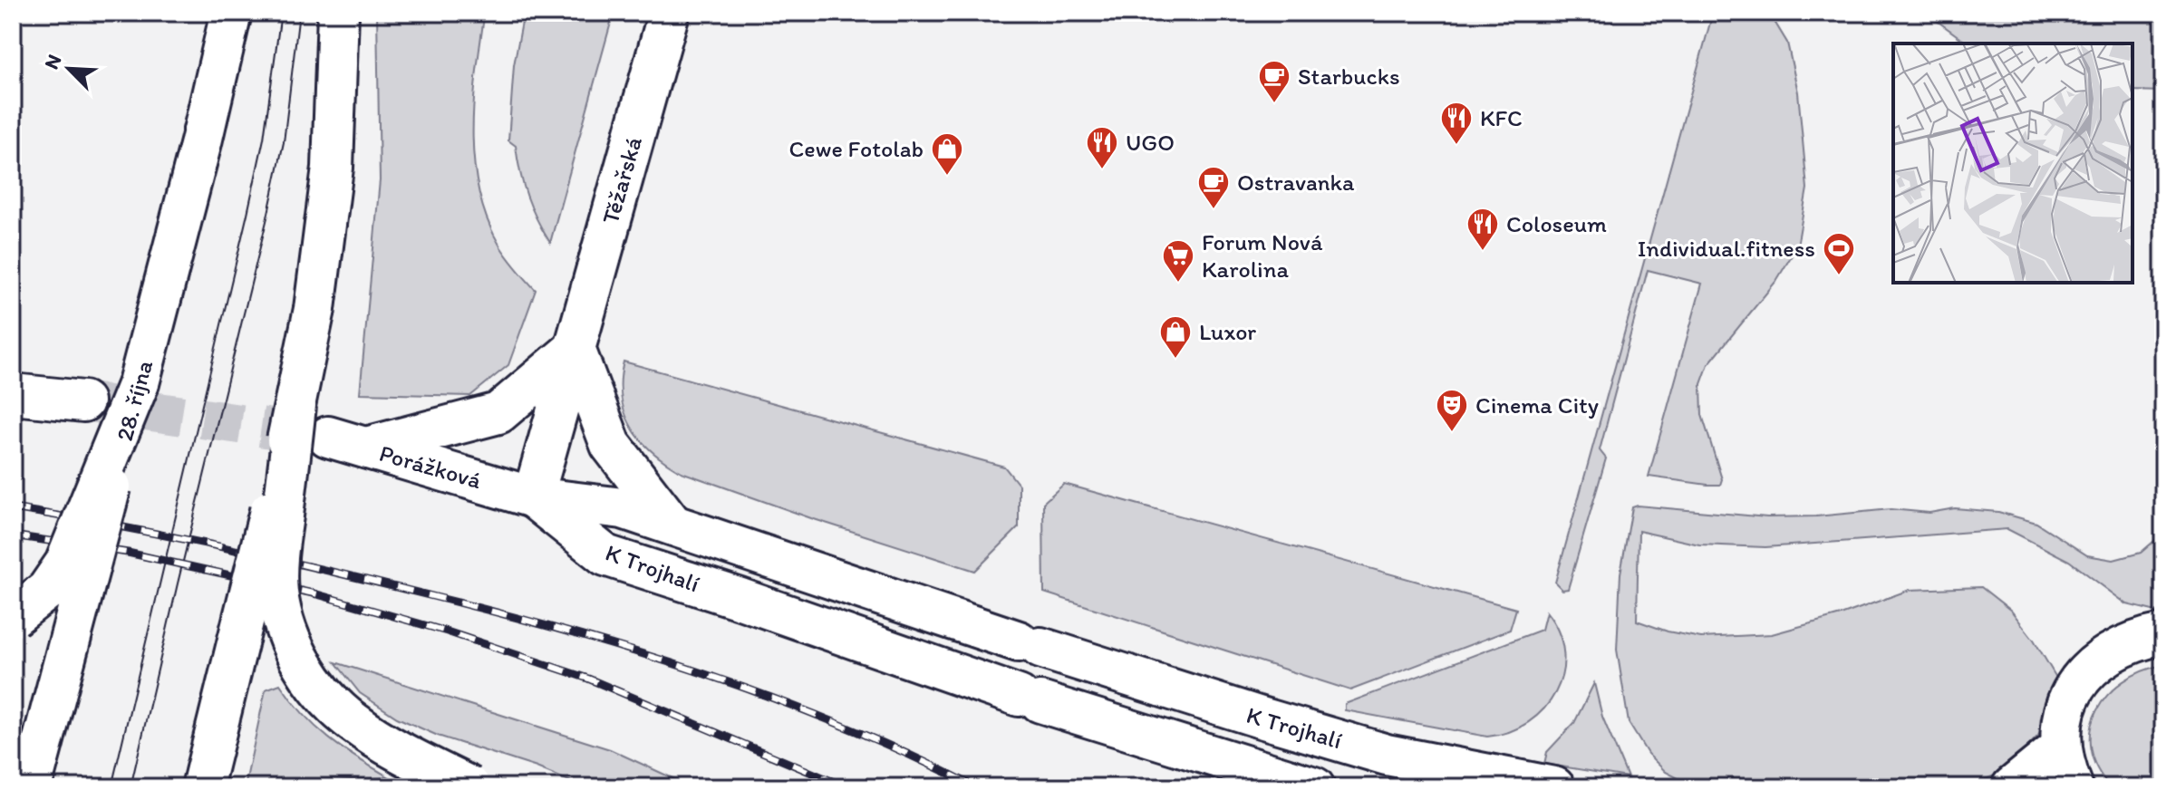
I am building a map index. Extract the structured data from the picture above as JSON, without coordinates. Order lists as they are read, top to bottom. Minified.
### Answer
{"streets":{"main road":["Těžařská","28. října","Porážková","K Trojhalí"]},"crossings":[["Těžařská","Porážková"],["Těžařská","K Trojhalí"],["Porážková","K Trojhalí"]],"places":{"cafe":["Starbucks","Ostravanka"],"restaurant":["KFC","UGO","Coloseum"],"shop":["Cewe Fotolab","Luxor"],"sports":["Individual.fitness"],"supermarket":["Forum Nová Karolina"],"theatre":["Cinema City"]},"north":"top left"}
